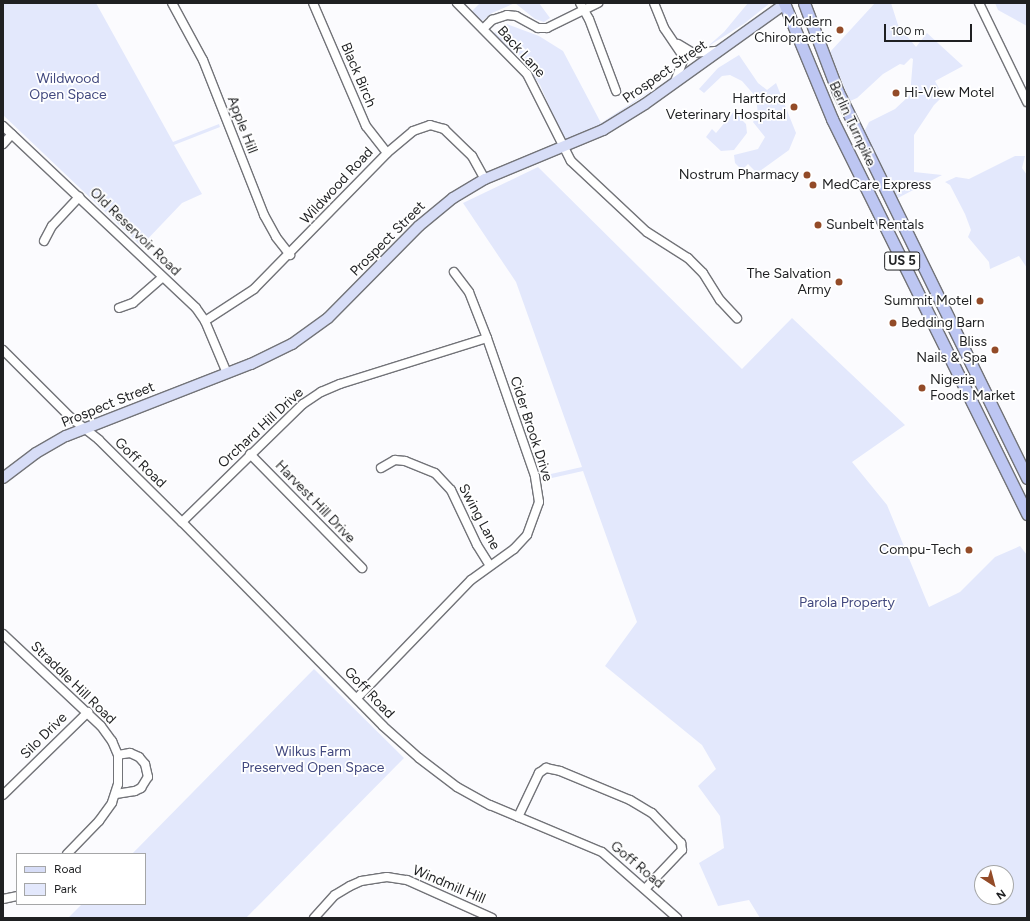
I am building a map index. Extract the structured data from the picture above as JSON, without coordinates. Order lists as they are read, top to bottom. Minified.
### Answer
{"streets":{"highway":["Berlin Turnpike","US 5"],"main road":["Prospect Street"],"street":["Back Lane","Black Birch","Apple Hill","Wildwood Road","Old Reservoir Road","Orchard Hill Drive","Cider Brook Drive","Goff Road","Harvest Hill Drive","Swing Lane","Straddle Hill Road","Silo Drive","Windmill Hill"]},"crossings":[["Back Lane","Prospect Street"],["Prospect Street","Berlin Turnpike"],["Prospect Street","Wildwood Road"],["Prospect Street","Old Reservoir Road"],["Prospect Street","Goff Road"],["Black Birch","Wildwood Road"],["Apple Hill","Wildwood Road"],["Wildwood Road","Old Reservoir Road"],["Orchard Hill Drive","Cider Brook Drive"],["Orchard Hill Drive","Goff Road"],["Orchard Hill Drive","Harvest Hill Drive"],["Cider Brook Drive","Goff Road"],["Cider Brook Drive","Swing Lane"],["Straddle Hill Road","Silo Drive"]],"parks":["Wildwood Open Space","Parola Property","Wilkus Farm Preserved Open Space"],"places":["Modern Chiropractic","Hi-View Motel","Hartford Veterinary Hospital","Nostrum Pharmacy","MedCare Express","Sunbelt Rentals","The Salvation Army","Summit Motel","Bedding Barn","Bliss Nails & Spa","Nigeria Foods Market","Compu-Tech"],"legend":["Road","Park"],"scale_bar":"100 m","north":"bottom right"}
